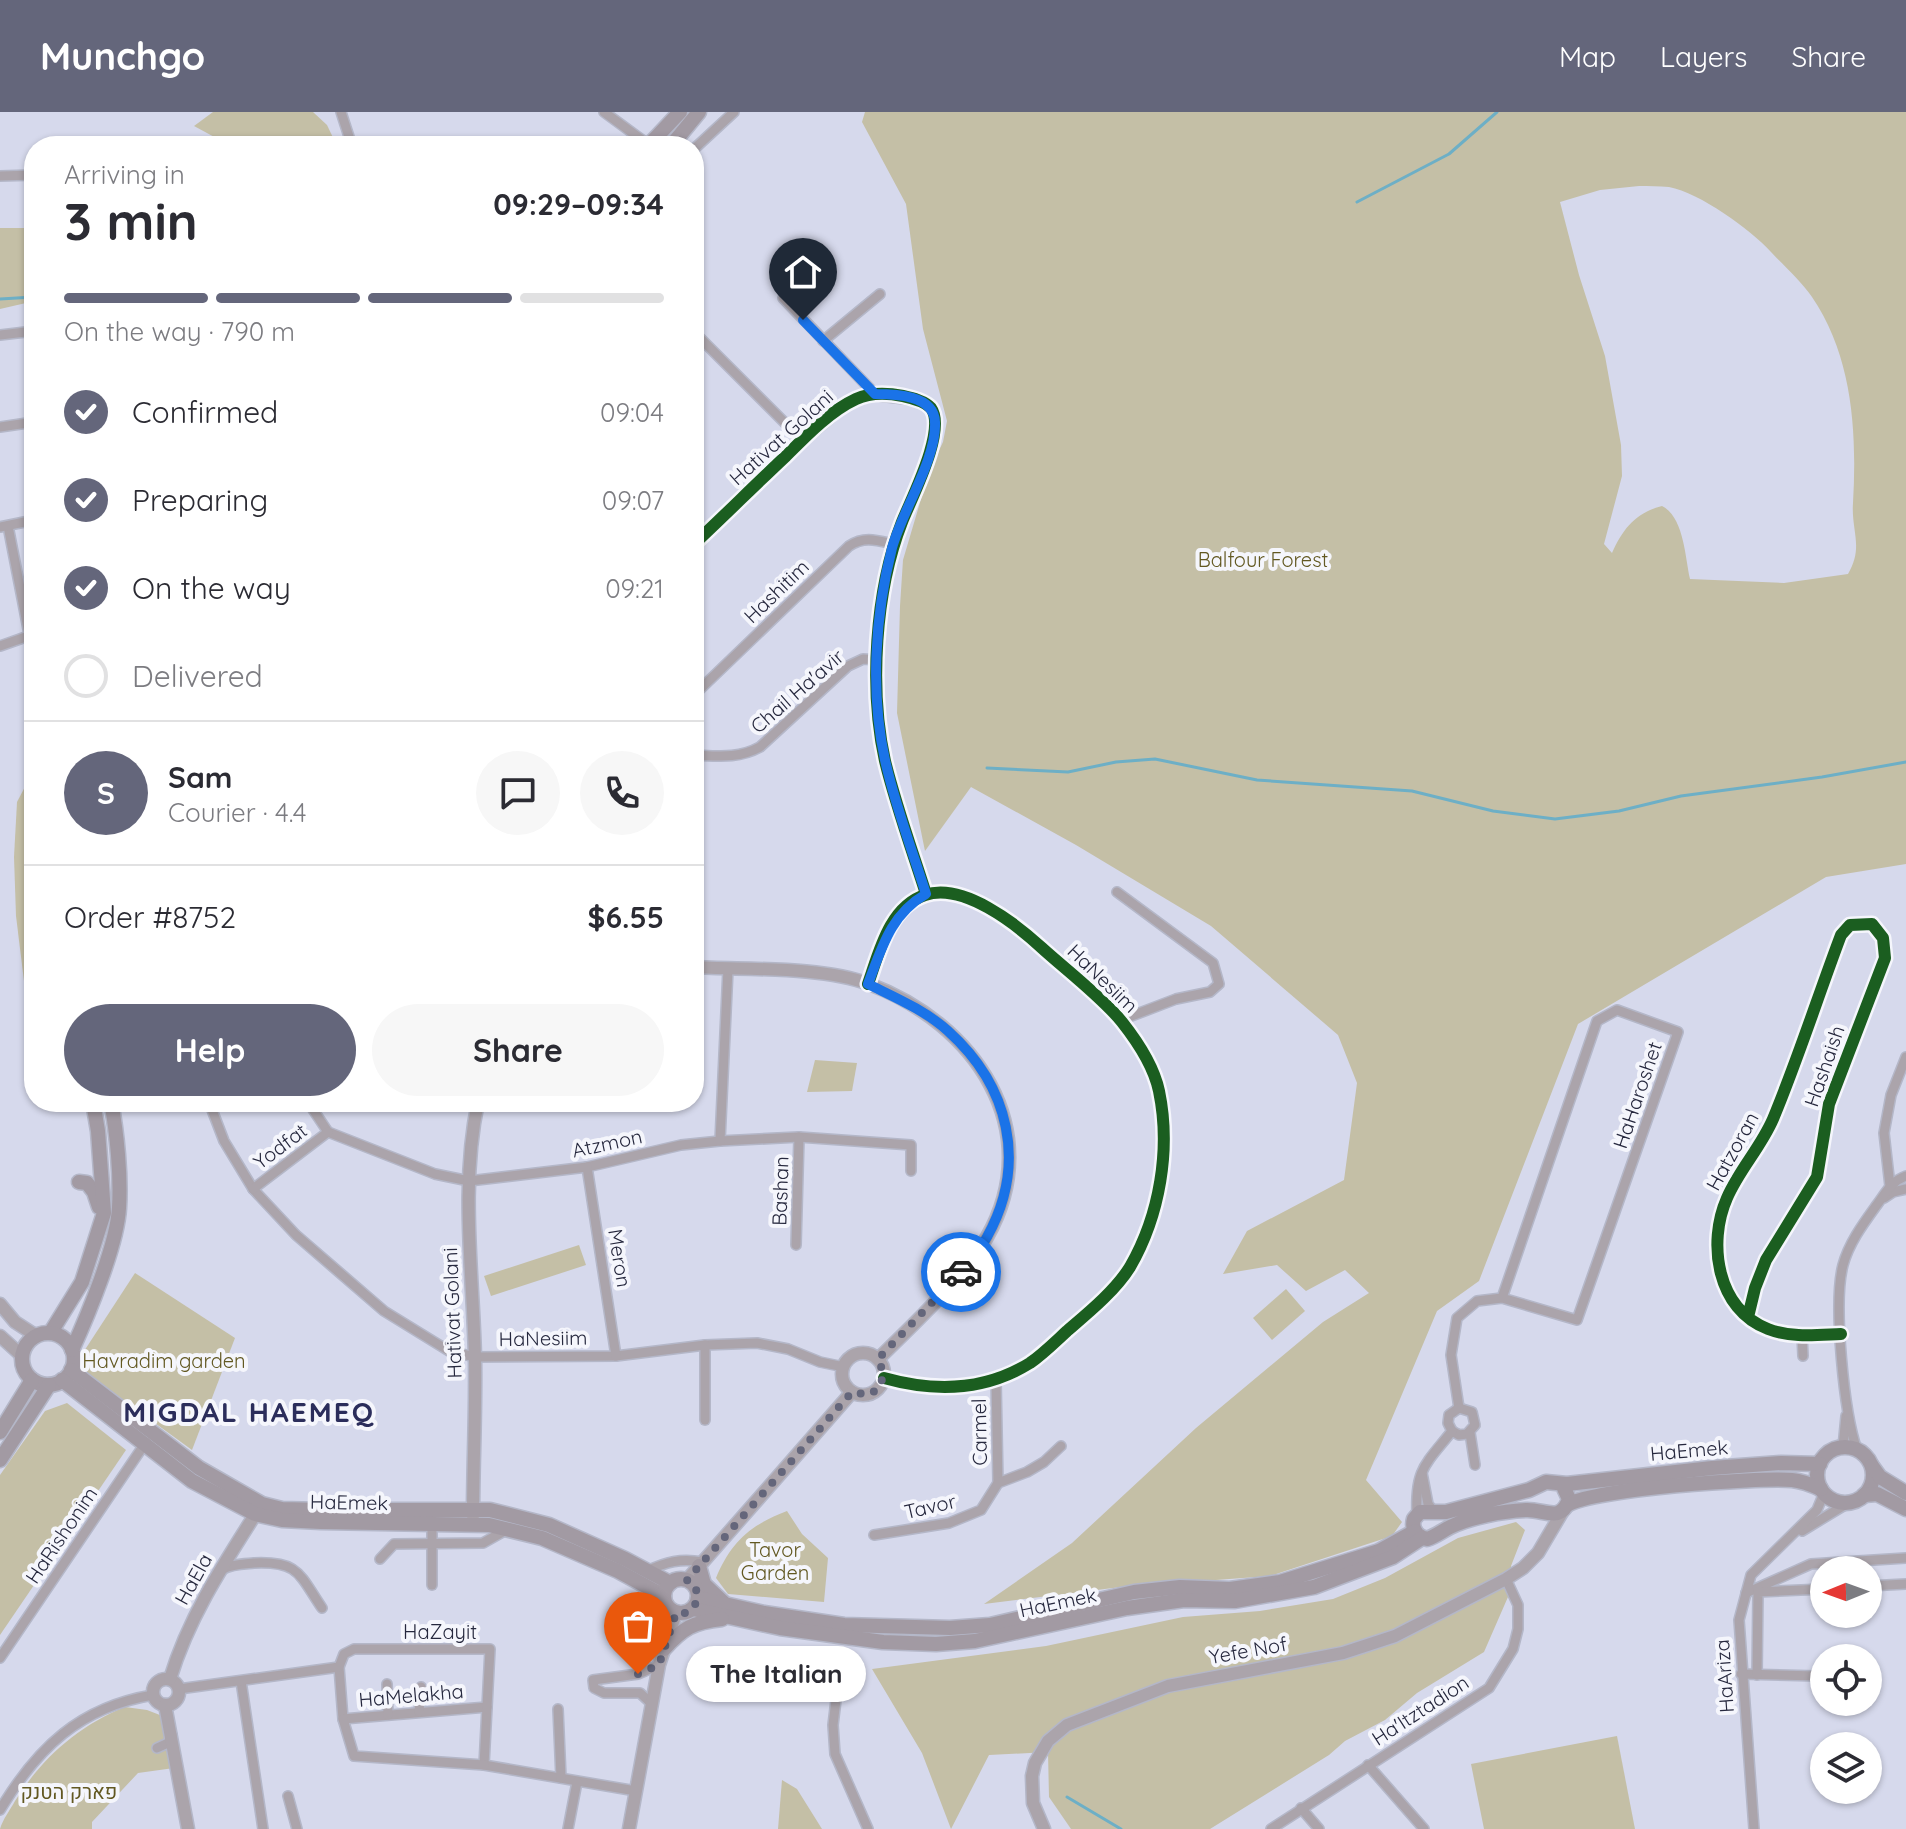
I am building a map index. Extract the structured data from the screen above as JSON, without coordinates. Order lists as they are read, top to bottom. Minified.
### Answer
{"streets":{"main road":["HaEmek"],"street":["Hativat Golani","Hashitim","Chail Ha'avir","HaNesiim","Hashaish","HaHaroshet","Atzmon","Yodfat","Hatzoran","Bashan","Meron","Carmel","Tavor","HaRishonim","HaEla","HaZayit","Yefe Nof","HaAriza","HaMelakha","Ha'Itztadion"]},"crossings":[["Hativat Golani","HaNesiim"],["Hativat Golani","Atzmon"],["Hativat Golani","HaEmek"],["HaNesiim","Yodfat"],["HaNesiim","Meron"],["HaNesiim","Carmel"],["Hashaish","Hatzoran"],["Atzmon","Yodfat"],["Atzmon","Bashan"],["Atzmon","Meron"],["Carmel","Tavor"],["HaEmek","HaRishonim"],["HaEmek","HaEla"],["HaEmek","Yefe Nof"],["HaEmek","HaAriza"],["HaEla","HaZayit"],["HaZayit","HaMelakha"],["Yefe Nof","Ha'Itztadion"]],"districts":["MIGDAL HAEMEQ"],"parks":["Balfour Forest","Havradim garden","Tavor Garden","פארק הטנק"],"places":["The Italian"],"north":"left","page":{"header":"Munchgo","nav":["Map","Layers","Share"],"heading":["3 min","Arriving in","09:29–09:34"],"panel":["Sam","Courier · 4.4","Order #8752","$6.55"],"bar":"On the way · 790 m","list":[["Confirmed","09:04"],["Preparing","09:07"],["On the way","09:21"],"Delivered"],"round":"S","buttons":["Help","Share"],"bubble":"The Italian"}}
